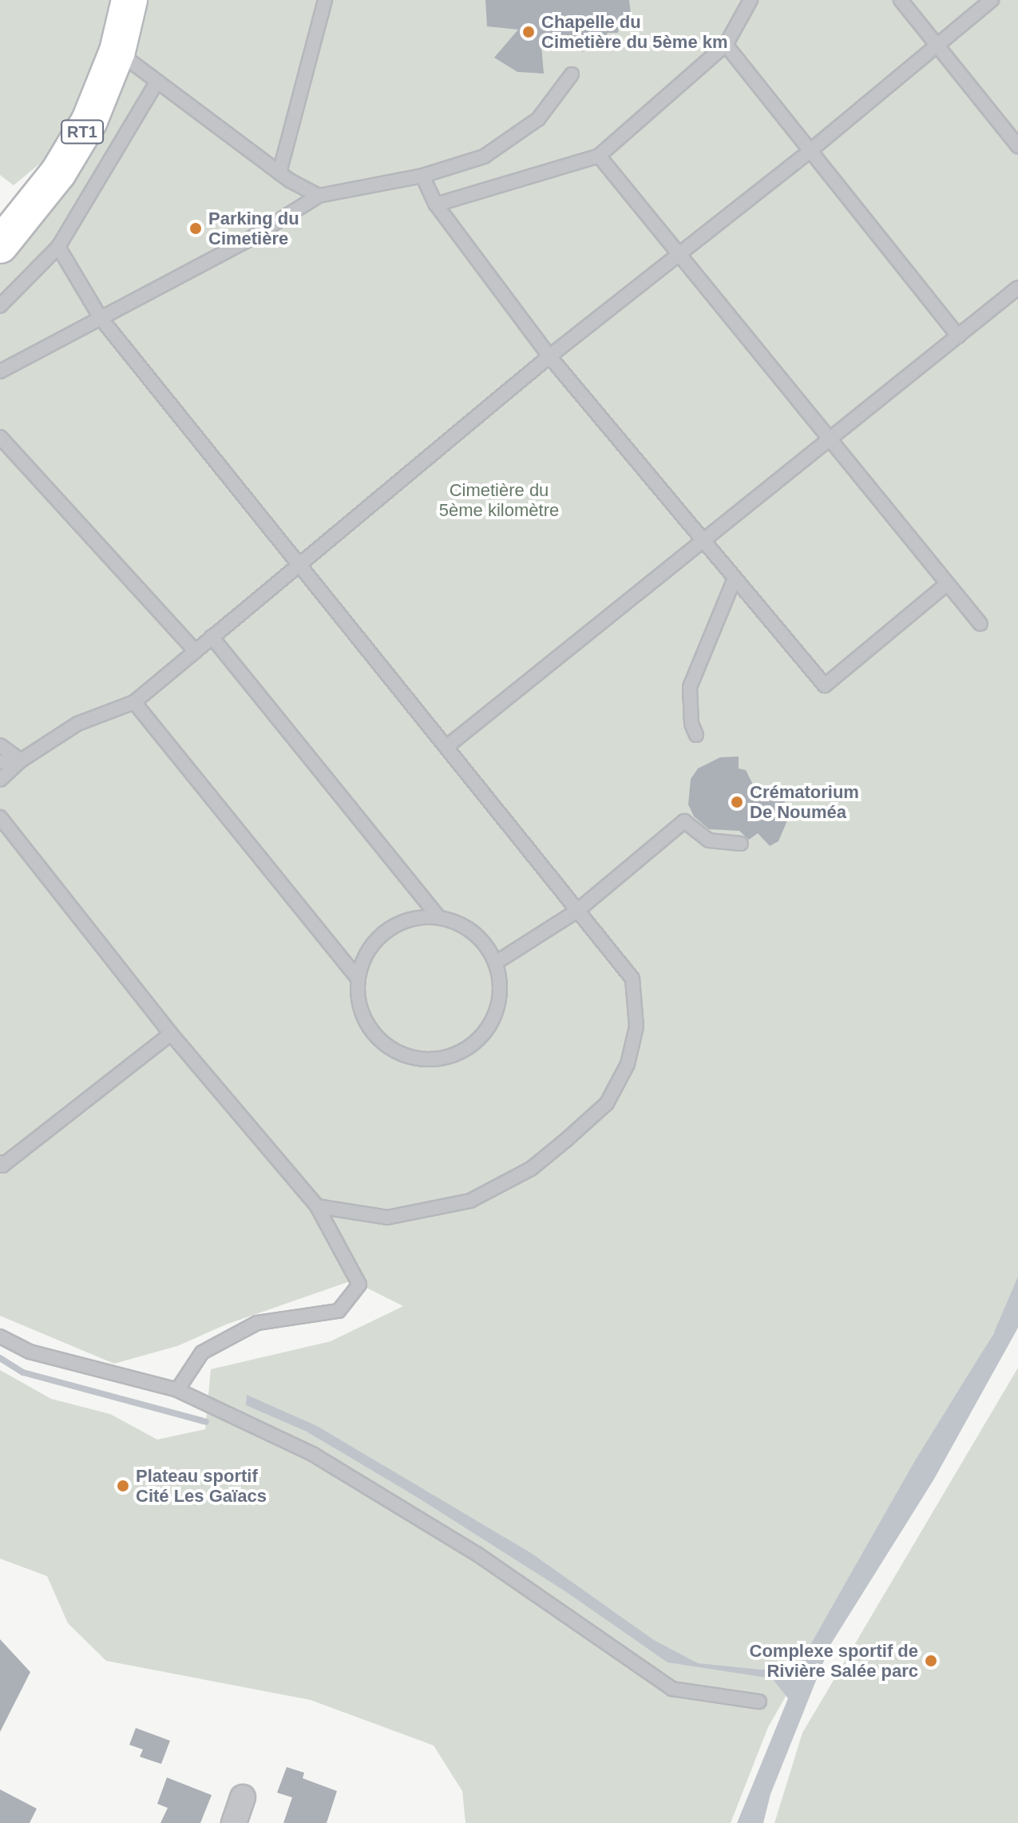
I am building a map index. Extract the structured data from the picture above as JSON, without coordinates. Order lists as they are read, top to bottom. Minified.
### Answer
{"streets":{"main road":["RT1"]},"parks":["Cimetière du 5ème kilomètre"],"places":["Chapelle du Cimetière du 5ème km","Parking du Cimetière","Crématorium De Nouméa","Plateau sportif Cité Les Gaïacs","Complexe sportif de Rivière Salée parc"]}
